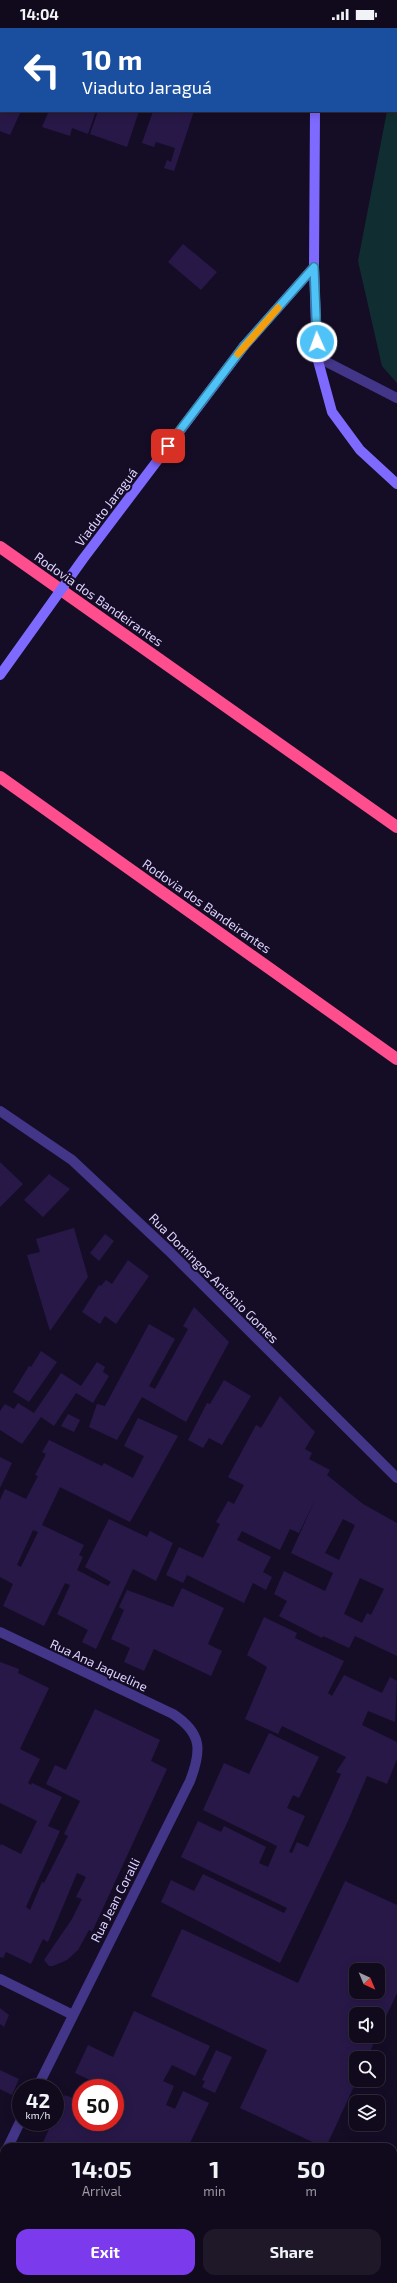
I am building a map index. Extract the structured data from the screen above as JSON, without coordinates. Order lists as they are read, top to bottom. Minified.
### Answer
{"streets":{"highway":["Rodovia dos Bandeirantes"],"main road":["Viaduto Jaraguá"],"street":["Rua Domingos Antônio Gomes","Rua Ana Jaqueline","Rua Jean Coralli"]},"crossings":[["Rua Ana Jaqueline","Rua Jean Coralli"]],"north":"bottom right","page":{"status":"14:04","turn":["10 m","Viaduto Jaraguá"],"speed":"42 km/h","limit":"50","eta":["14:05","Arrival","1","min","50","m"],"buttons":["Exit","Share"]}}
